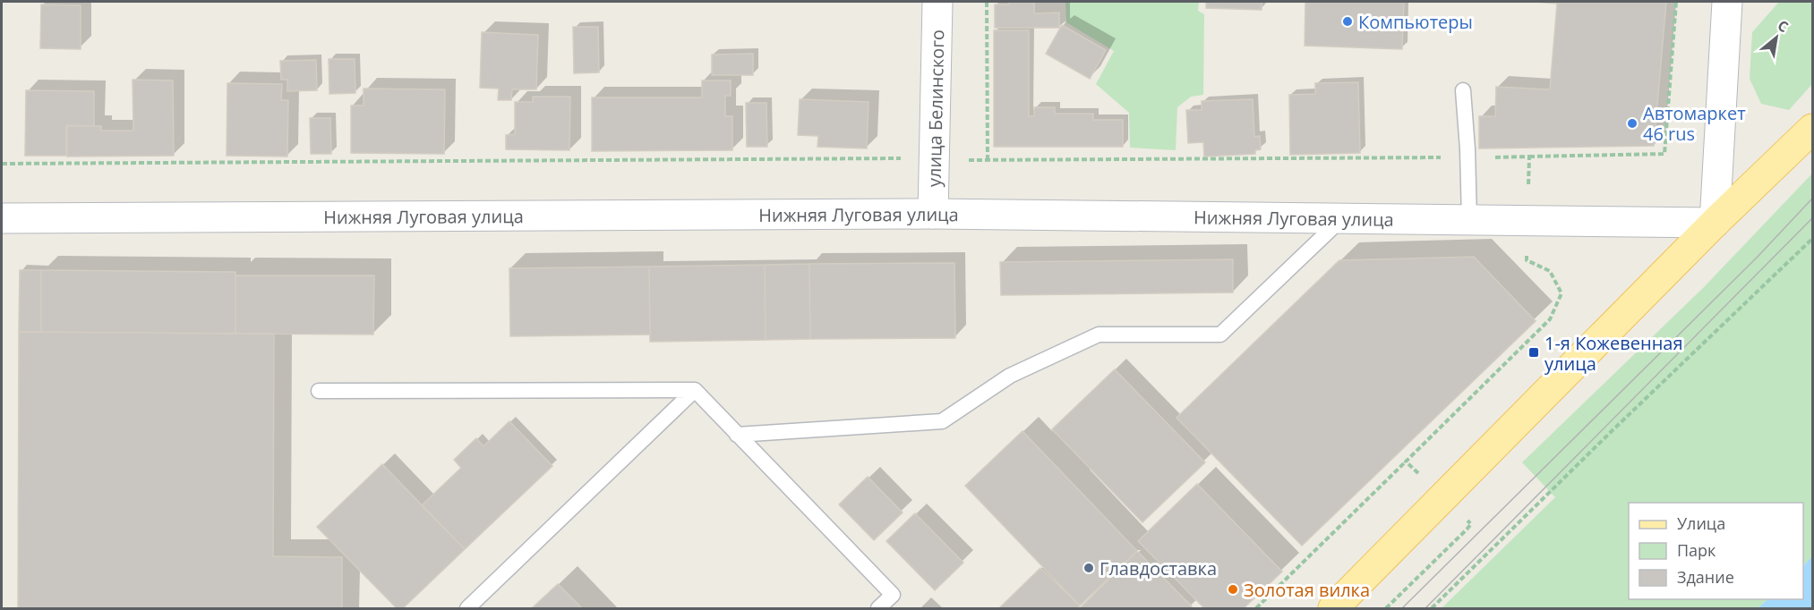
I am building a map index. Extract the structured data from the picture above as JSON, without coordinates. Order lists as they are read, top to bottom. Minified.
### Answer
{"streets":{"street":["улица Белинского","Нижняя Луговая улица"]},"crossings":[["улица Белинского","Нижняя Луговая улица"]],"places":{"other":["Компьютеры","Автомаркет 46 rus","Главдоставка","Золотая вилка"],"transit":["1-я Кожевенная улица"]},"legend":["Улица","Парк","Здание"],"north":"top right"}
